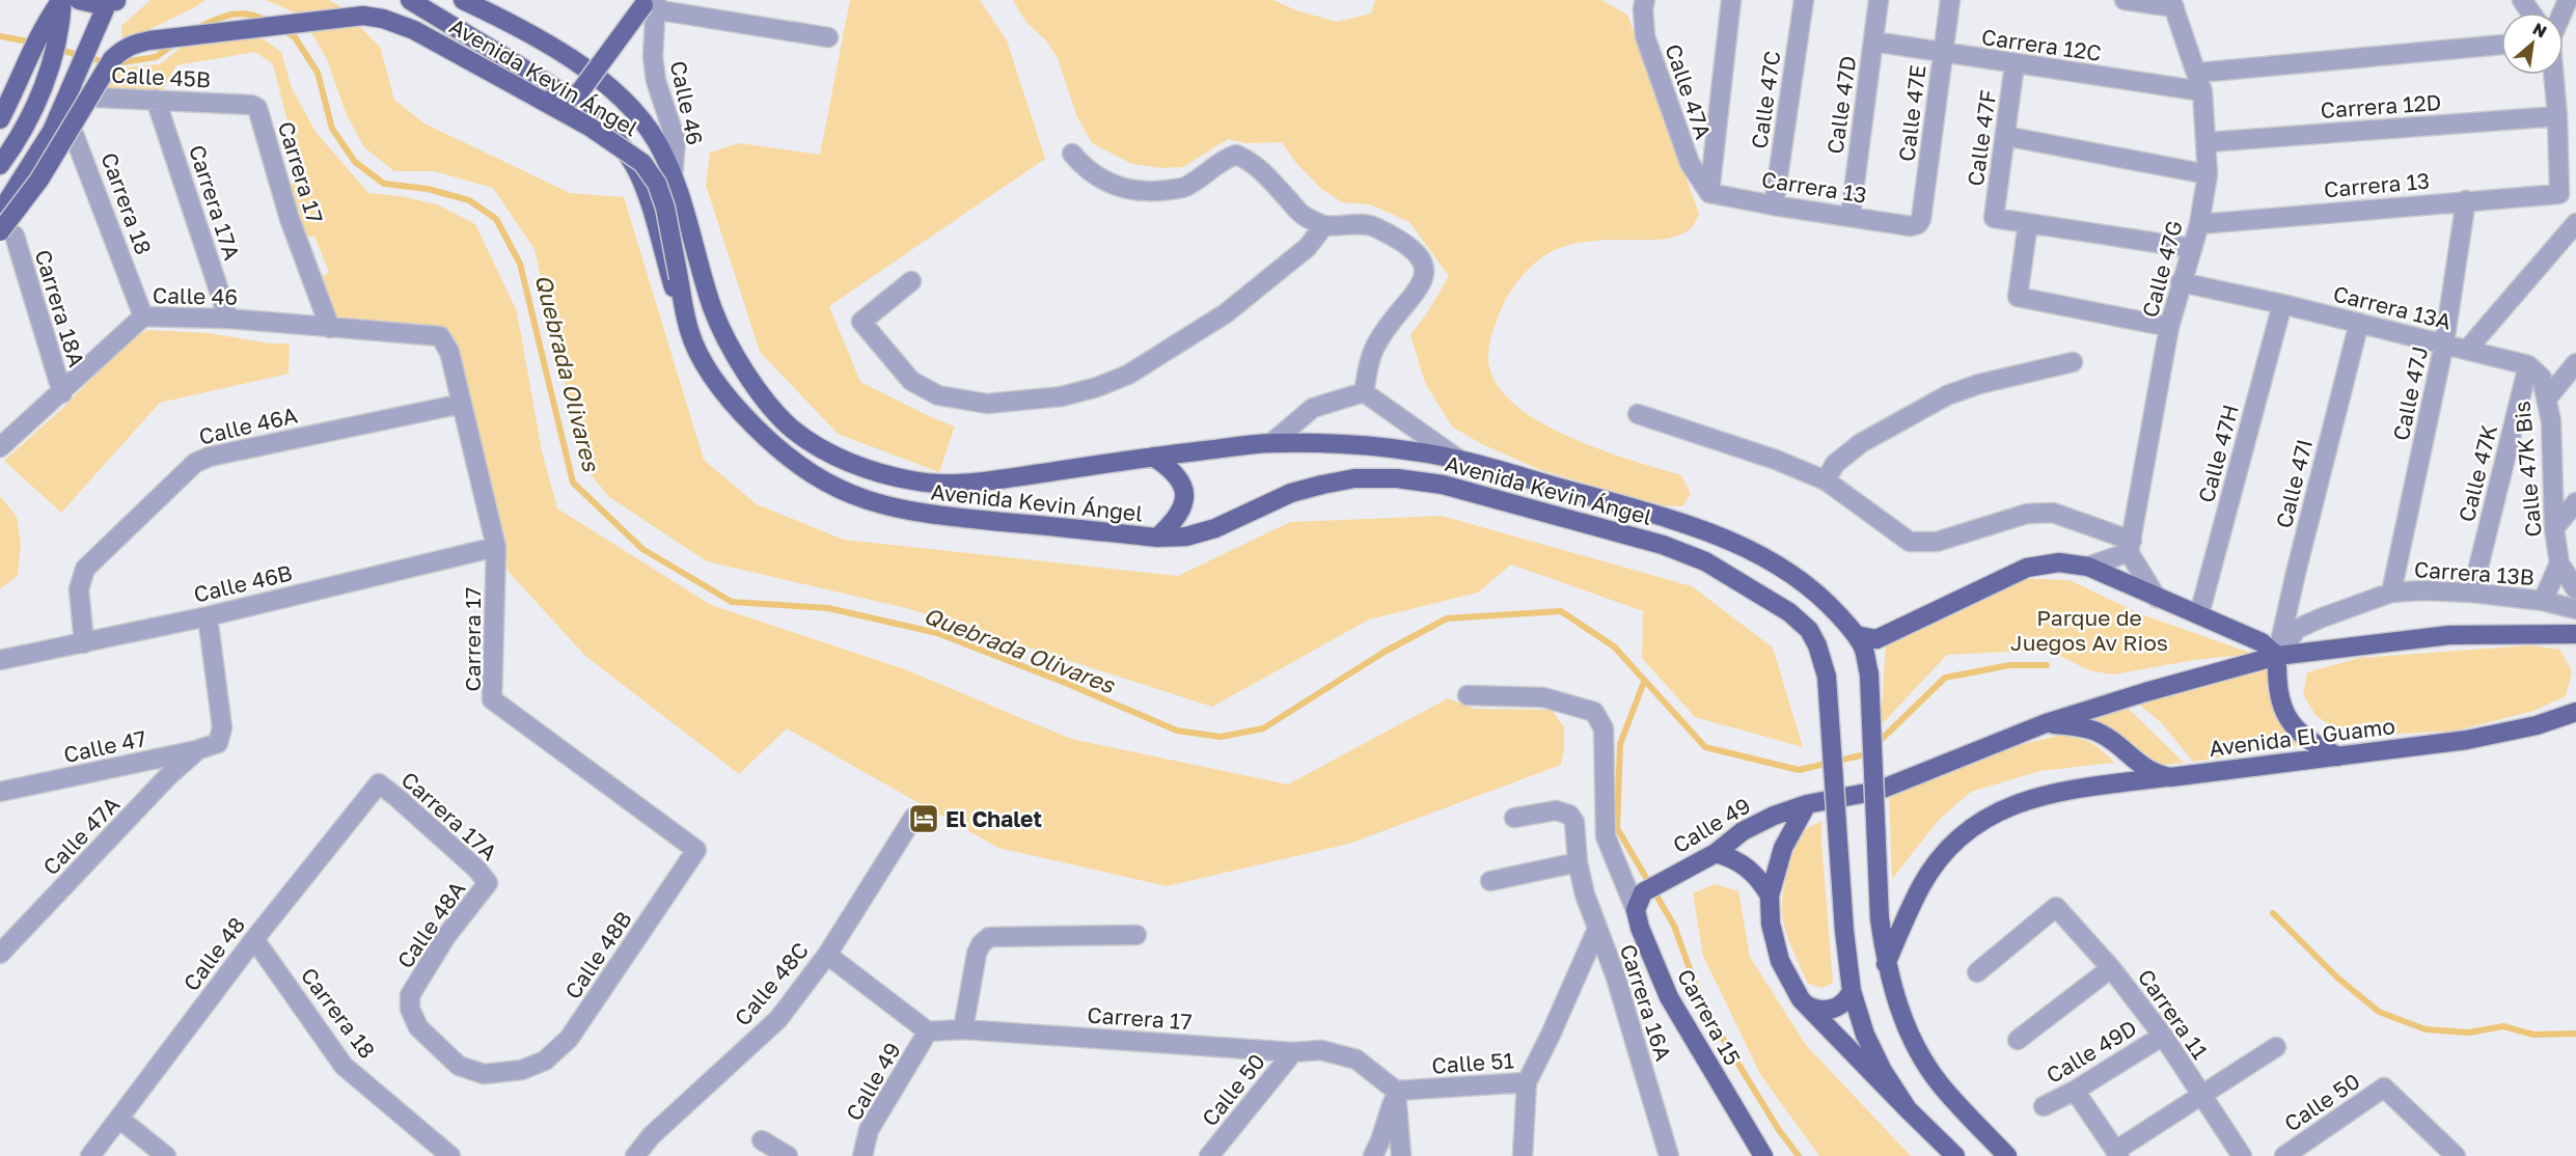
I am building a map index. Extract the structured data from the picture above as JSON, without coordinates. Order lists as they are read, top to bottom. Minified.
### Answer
{"streets":{"main road":["Avenida Kevin Ángel","Avenida El Guamo","Calle 49","Carrera 15"],"street":["Carrera 12C","Calle 45B","Calle 47A","Calle 47C","Calle 46","Calle 47D","Carrera 12D","Calle 47E","Calle 47F","Carrera 17","Carrera 13","Carrera 17A","Carrera 18","Calle 47G","Carrera 13A","Carrera 18A","Calle 47J","Calle 46A","Calle 47H","Calle 47K Bis","Calle 47K","Calle 47I","Carrera 13B","Calle 46B","Calle 47","Calle 48A","Calle 48","Calle 48B","Calle 48C","Carrera 16A","Carrera 11","Calle 49D","Calle 51","Calle 50"]},"crossings":[["Carrera 12C","Calle 47D"],["Carrera 12C","Calle 47E"],["Carrera 12C","Calle 47F"],["Carrera 12C","Calle 47G"],["Calle 45B","Carrera 17"],["Calle 45B","Carrera 17A"],["Calle 45B","Carrera 18"],["Avenida Kevin Ángel","Calle 46"],["Avenida Kevin Ángel","Carrera 18A"],["Calle 47A","Carrera 13"],["Calle 47A","Calle 47"],["Calle 47C","Carrera 13"],["Calle 46","Carrera 17"],["Calle 46","Carrera 17A"],["Calle 46","Carrera 18"],["Calle 46","Carrera 18A"],["Calle 47D","Carrera 13"],["Carrera 12D","Carrera 13"],["Carrera 12D","Calle 47G"],["Calle 47E","Carrera 13"],["Carrera 17","Calle 46A"],["Carrera 17","Calle 46B"],["Carrera 17","Calle 49"],["Carrera 17","Calle 48B"],["Carrera 17","Calle 51"],["Carrera 17","Calle 50"],["Carrera 13","Calle 47G"],["Carrera 13","Calle 47J"],["Carrera 17A","Calle 48A"],["Carrera 17A","Calle 48"],["Carrera 18","Calle 48"],["Calle 47G","Carrera 13A"],["Carrera 13A","Calle 47J"],["Carrera 13A","Calle 47H"],["Carrera 13A","Calle 47I"],["Calle 47J","Carrera 13B"],["Calle 46A","Calle 46B"],["Calle 47K Bis","Calle 47K"],["Calle 47K Bis","Carrera 13B"],["Calle 47K","Carrera 13B"],["Calle 47I","Carrera 13B"],["Calle 47I","Avenida El Guamo"],["Carrera 13B","Avenida El Guamo"],["Calle 46B","Calle 47"],["Avenida El Guamo","Calle 49"],["Calle 49","Carrera 16A"],["Calle 49","Carrera 15"],["Calle 48A","Calle 48B"],["Carrera 16A","Carrera 15"],["Carrera 16A","Calle 51"],["Carrera 11","Calle 49D"]],"water":["Quebrada Olivares"],"parks":["Parque de Juegos Av Rios"],"places":{"hotel":["El Chalet"]},"north":"top right"}
